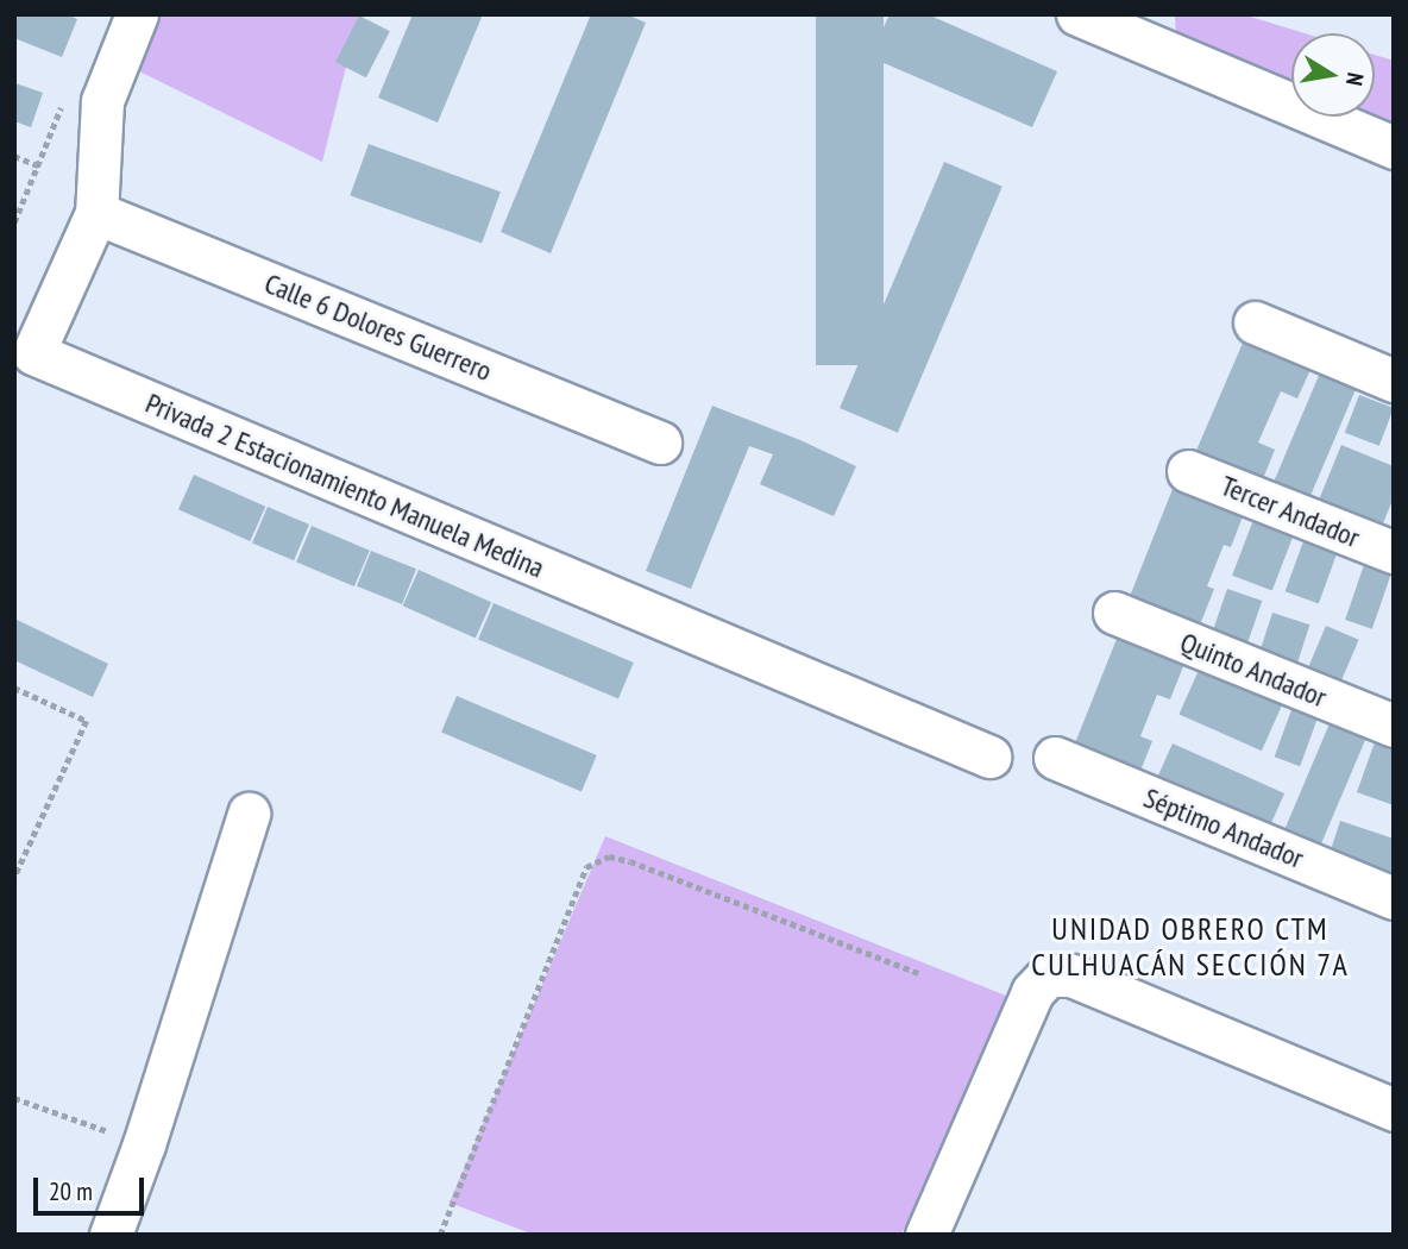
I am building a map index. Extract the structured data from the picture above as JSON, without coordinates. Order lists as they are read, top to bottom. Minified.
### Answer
{"streets":{"street":["Calle 6 Dolores Guerrero","Privada 2 Estacionamiento Manuela Medina","Tercer Andador","Quinto Andador","Séptimo Andador"]},"crossings":[["Calle 6 Dolores Guerrero","Privada 2 Estacionamiento Manuela Medina"]],"districts":["UNIDAD OBRERO CTM CULHUACÁN SECCIÓN 7A"],"scale_bar":"20 m","north":"right"}
